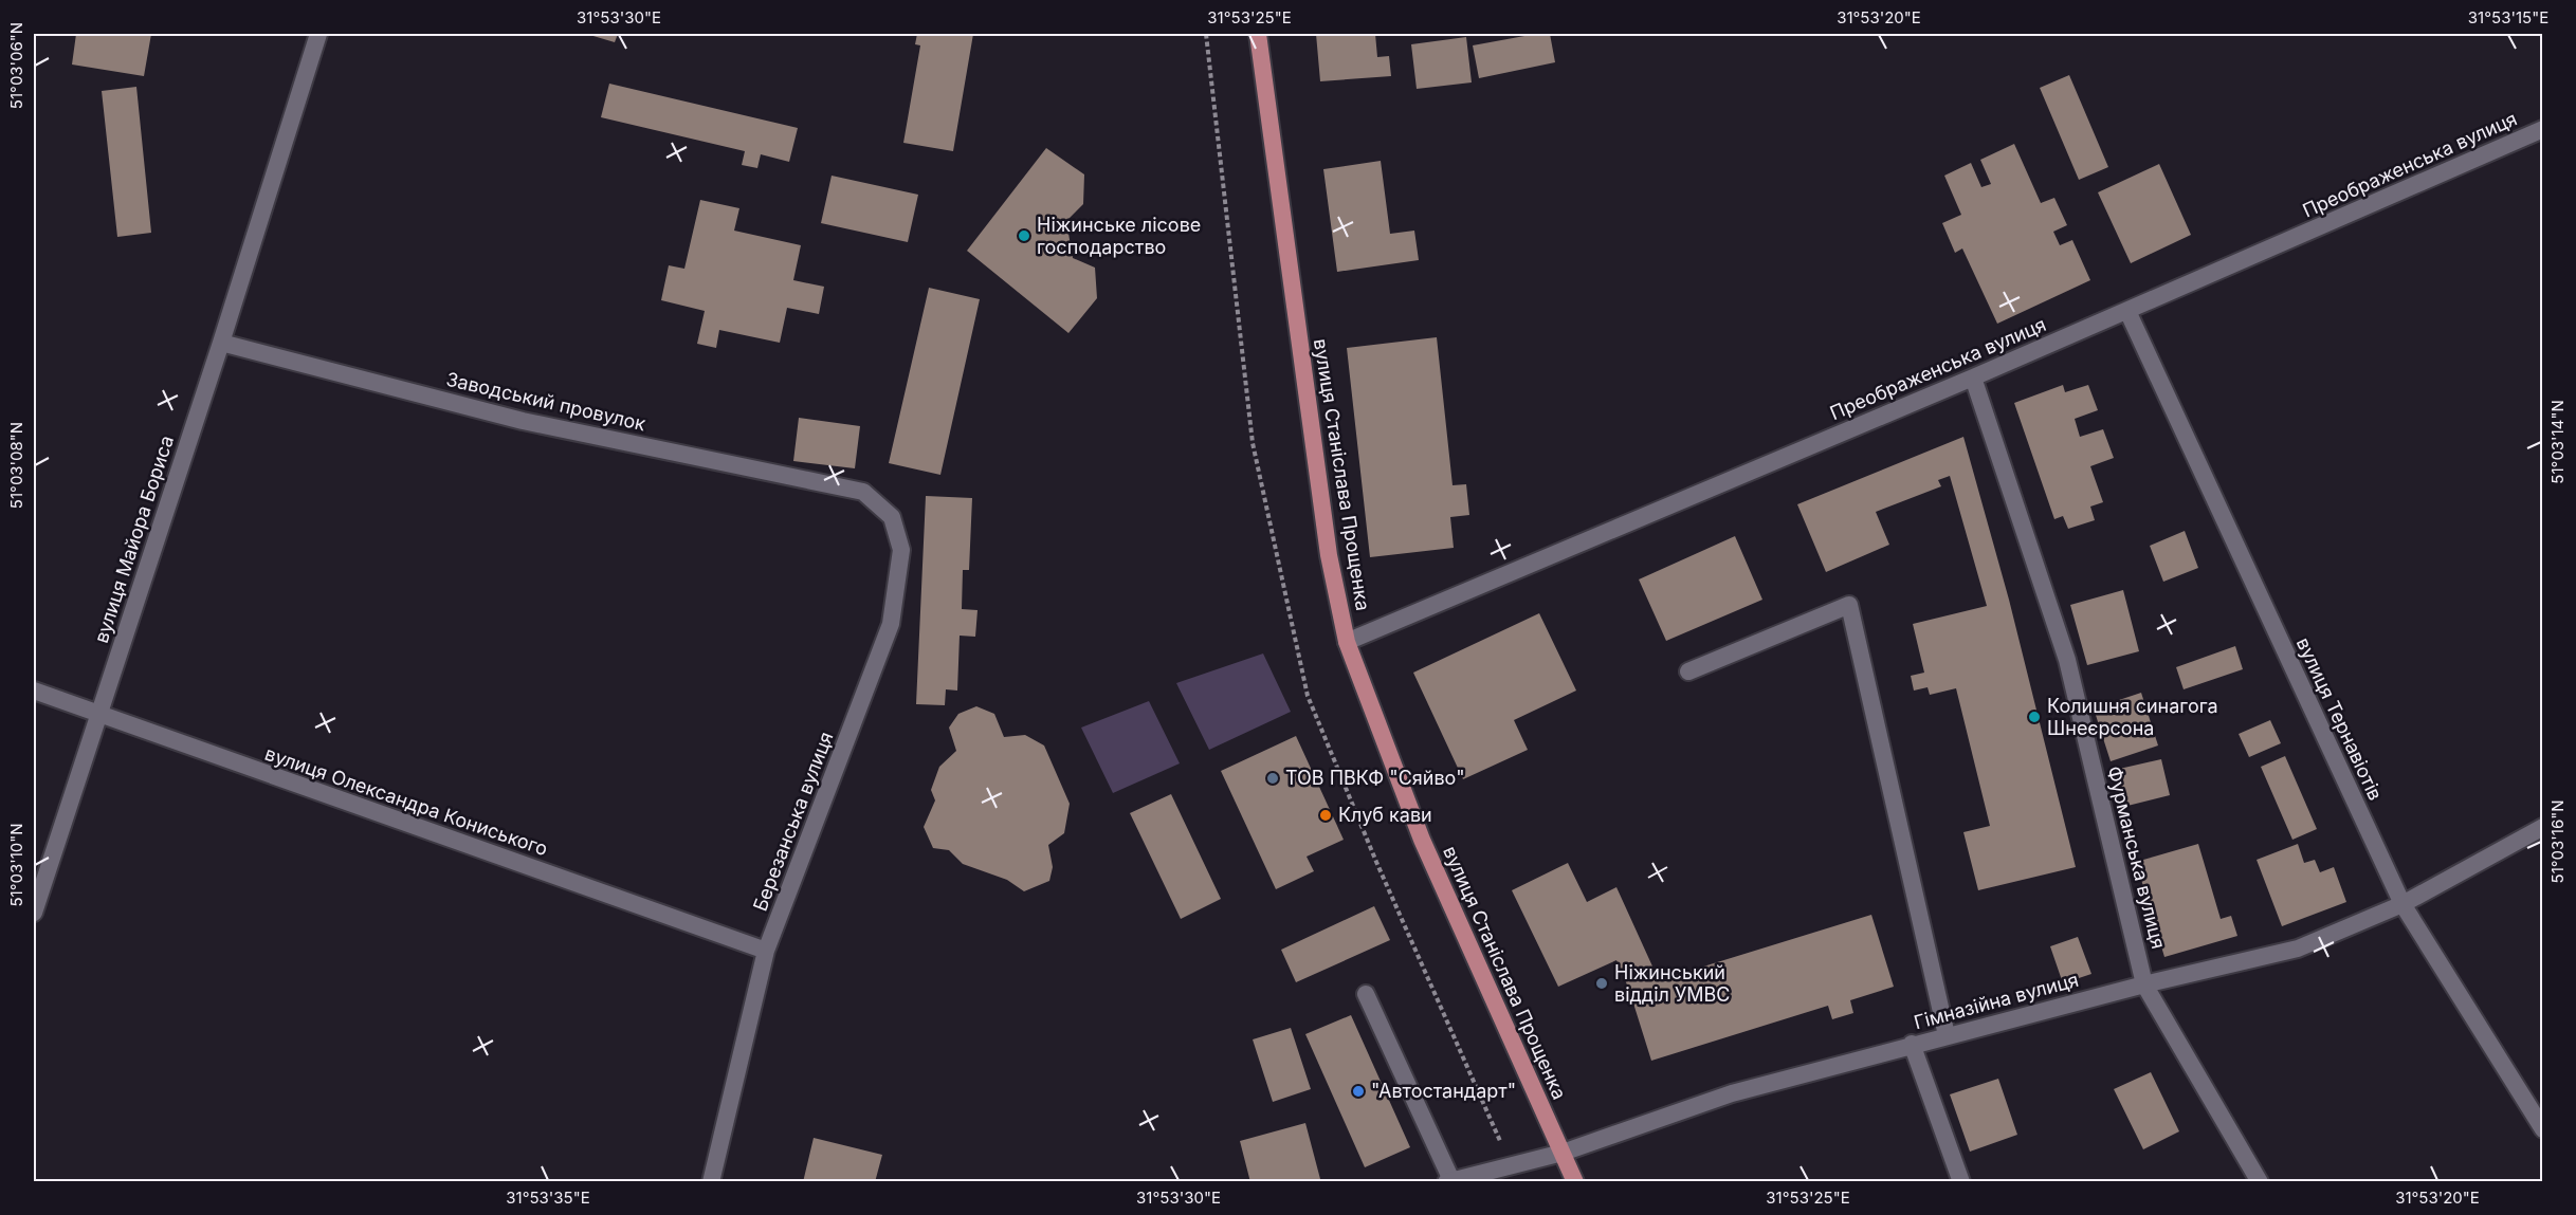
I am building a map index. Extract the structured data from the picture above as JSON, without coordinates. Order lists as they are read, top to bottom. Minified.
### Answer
{"streets":{"main road":["вулиця Станіслава Прощенка"],"street":["Преображенська вулиця","Заводський провулок","вулиця Майора Бориса","вулиця Тернавіотів","вулиця Олександра Кониського","Березанська вулиця","Фурманська вулиця","Гімназійна вулиця"]},"crossings":[["Преображенська вулиця","вулиця Станіслава Прощенка"],["Преображенська вулиця","вулиця Тернавіотів"],["Преображенська вулиця","Фурманська вулиця"],["Заводський провулок","вулиця Майора Бориса"],["Заводський провулок","Березанська вулиця"],["вулиця Станіслава Прощенка","Гімназійна вулиця"],["вулиця Майора Бориса","вулиця Олександра Кониського"],["вулиця Тернавіотів","Гімназійна вулиця"],["вулиця Олександра Кониського","Березанська вулиця"],["Фурманська вулиця","Гімназійна вулиця"]],"places":["Ніжинське лісове господарство","Колишня синагога Шнеєрсона","ТОВ ПВКФ \"Сяйво\"","Клуб кави","Ніжинський відділ УМВС","\"Автостандарт\""],"coordinates":["31°53'30\"E","31°53'25\"E","31°53'20\"E","31°53'15\"E","51°03'06\"N","51°03'14\"N","51°03'08\"N","51°03'16\"N","51°03'10\"N","31°53'35\"E"]}
